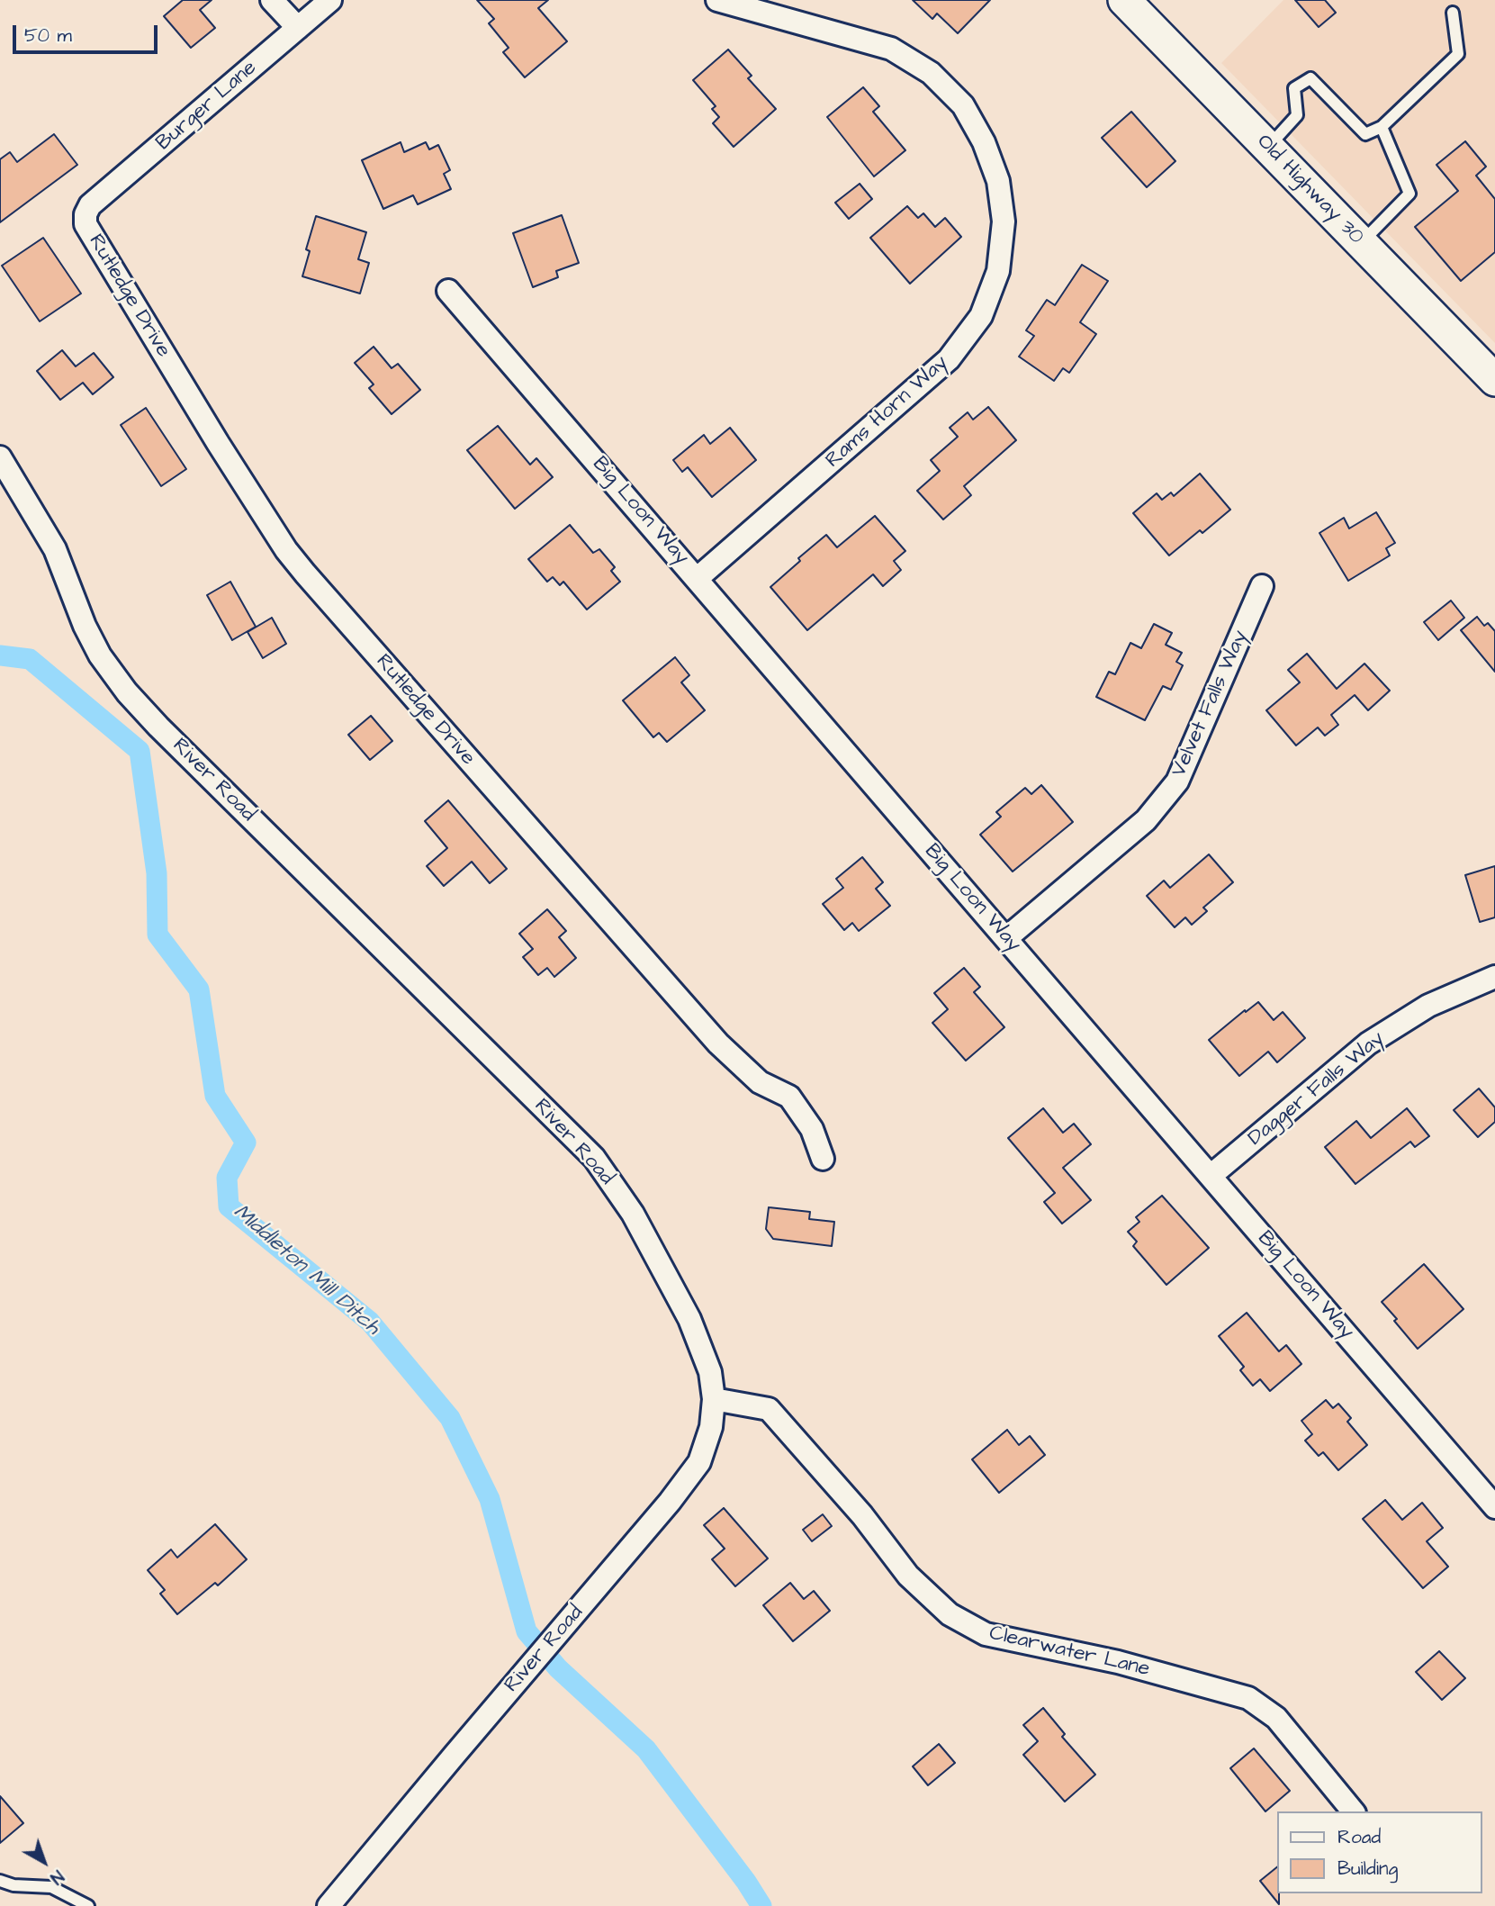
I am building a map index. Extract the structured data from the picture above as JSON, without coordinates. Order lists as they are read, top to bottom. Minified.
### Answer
{"streets":{"street":["Burger Lane","Old Highway 30","Rutledge Drive","Rams Horn Way","Big Loon Way","Velvet Falls Way","River Road","Dagger Falls Way","Clearwater Lane"]},"crossings":[["Burger Lane","Rutledge Drive"],["Rams Horn Way","Big Loon Way"],["Big Loon Way","Velvet Falls Way"],["Big Loon Way","Dagger Falls Way"],["River Road","Clearwater Lane"]],"water":["MIddleton Mill Ditch"],"legend":["Road","Building"],"scale_bar":"50 m","north":"bottom right"}
